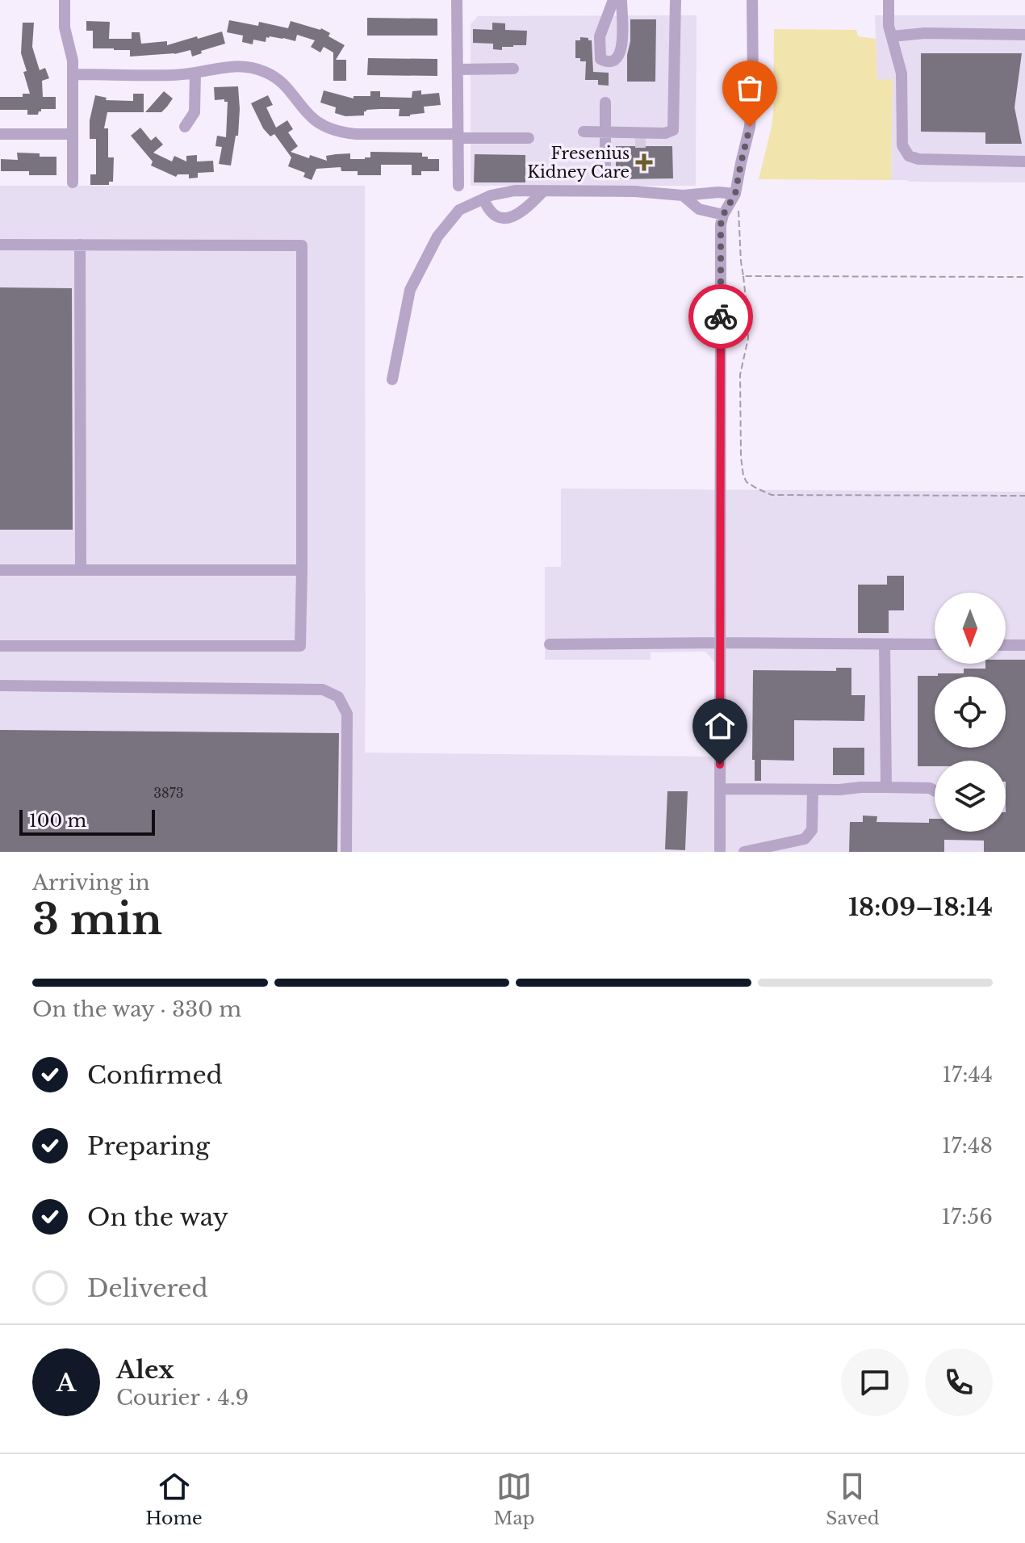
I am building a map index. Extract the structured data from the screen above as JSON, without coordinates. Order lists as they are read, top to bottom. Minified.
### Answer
{"places":{"health":["Fresenius Kidney Care"]},"house_numbers":["3873"],"scale_bar":"100 m","north":"bottom","page":{"scale":"100 m","heading":["3 min","Arriving in","18:09–18:14"],"panel":["Alex","Courier · 4.9"],"bar":"On the way · 330 m","list":[["Confirmed","17:44"],["Preparing","17:48"],["On the way","17:56"],"Delivered"],"round":"A","tabs":["Home","Map","Saved"]}}
